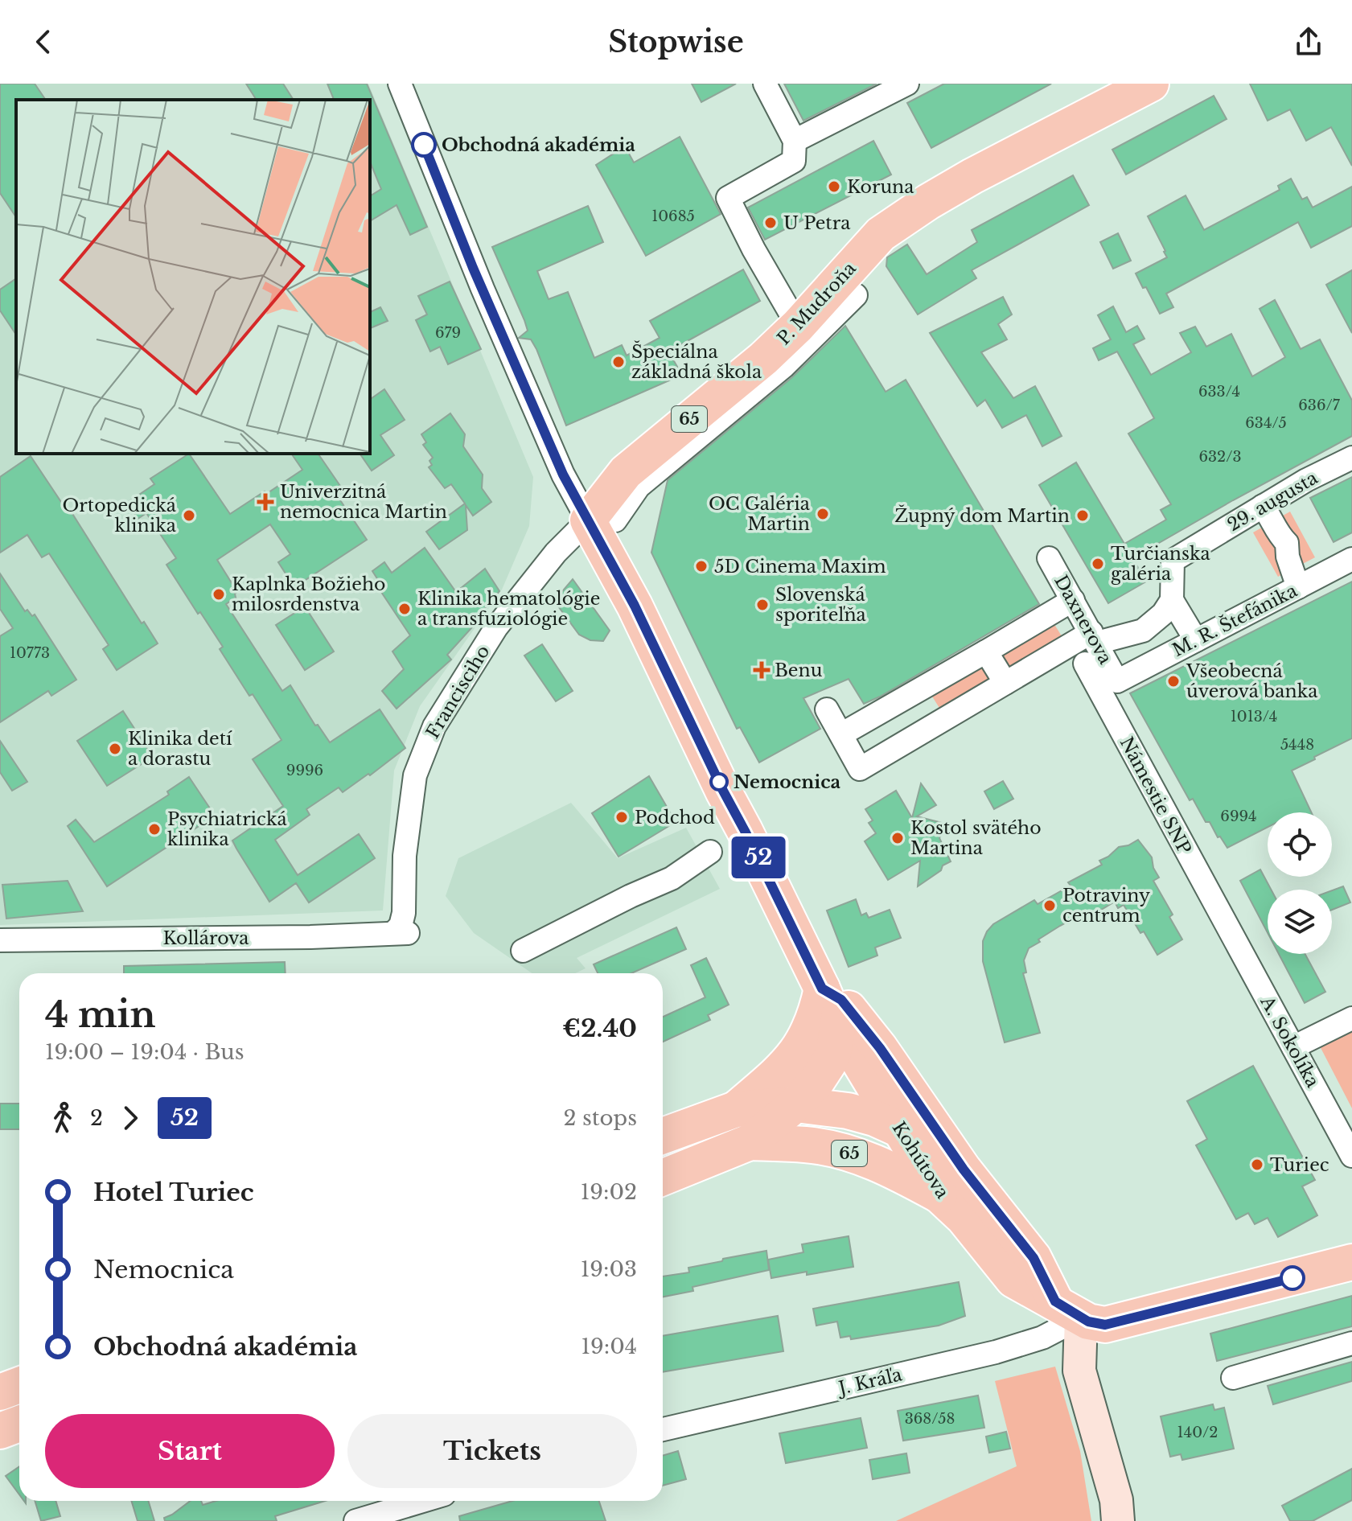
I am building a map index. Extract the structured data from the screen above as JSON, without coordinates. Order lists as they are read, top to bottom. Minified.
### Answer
{"streets":{"main road":["P. Mudroňa","65","Kohútova"],"street":["29. augusta","Daxnerova","M. R. Štefánika","Francisciho","Námestie SNP","Kollárova","A. Sokolíka","J. Kráľa"]},"crossings":[["P. Mudroňa","Francisciho"],["P. Mudroňa","Kohútova"],["65","Kohútova"],["65","J. Kráľa"],["Daxnerova","M. R. Štefánika"],["Francisciho","Kollárova"],["Francisciho","Kohútova"],["Námestie SNP","A. Sokolíka"],["Kohútova","J. Kráľa"]],"places":{"other":["Obchodná akadémia","Koruna","U Petra","Špeciálna základná škola","OC Galéria Martin","Ortopedická klinika","Župný dom Martin","Turčianska galéria","5D Cinema Maxim","Kaplnka Božieho milosrdenstva","Slovenská sporiteľňa","Klinika hematológie a transfuziológie","Všeobecná úverová banka","Klinika detí a dorastu","Nemocnica","Podchod","Psychiatrická klinika","Kostol svätého Martina","Potraviny centrum","Turiec"],"health":["Univerzitná nemocnica Martin","Benu"]},"lines":["bus line 52"],"house_numbers":["10685","679","633/4","636/7","634/5","632/3","10773","1013/4","5448","9996","6994","368/58","140/2"],"page":{"header":"Stopwise","on_map":"52","heading":["4 min","19:00 – 19:04 · Bus","€2.40"],"legs":["2","52","2 stops"],"list":[{"name":"Hotel Turiec","value":"19:02"},{"name":"Nemocnica","value":"19:03"},{"name":"Obchodná akadémia","value":"19:04"}],"buttons":["Start","Tickets"]}}
